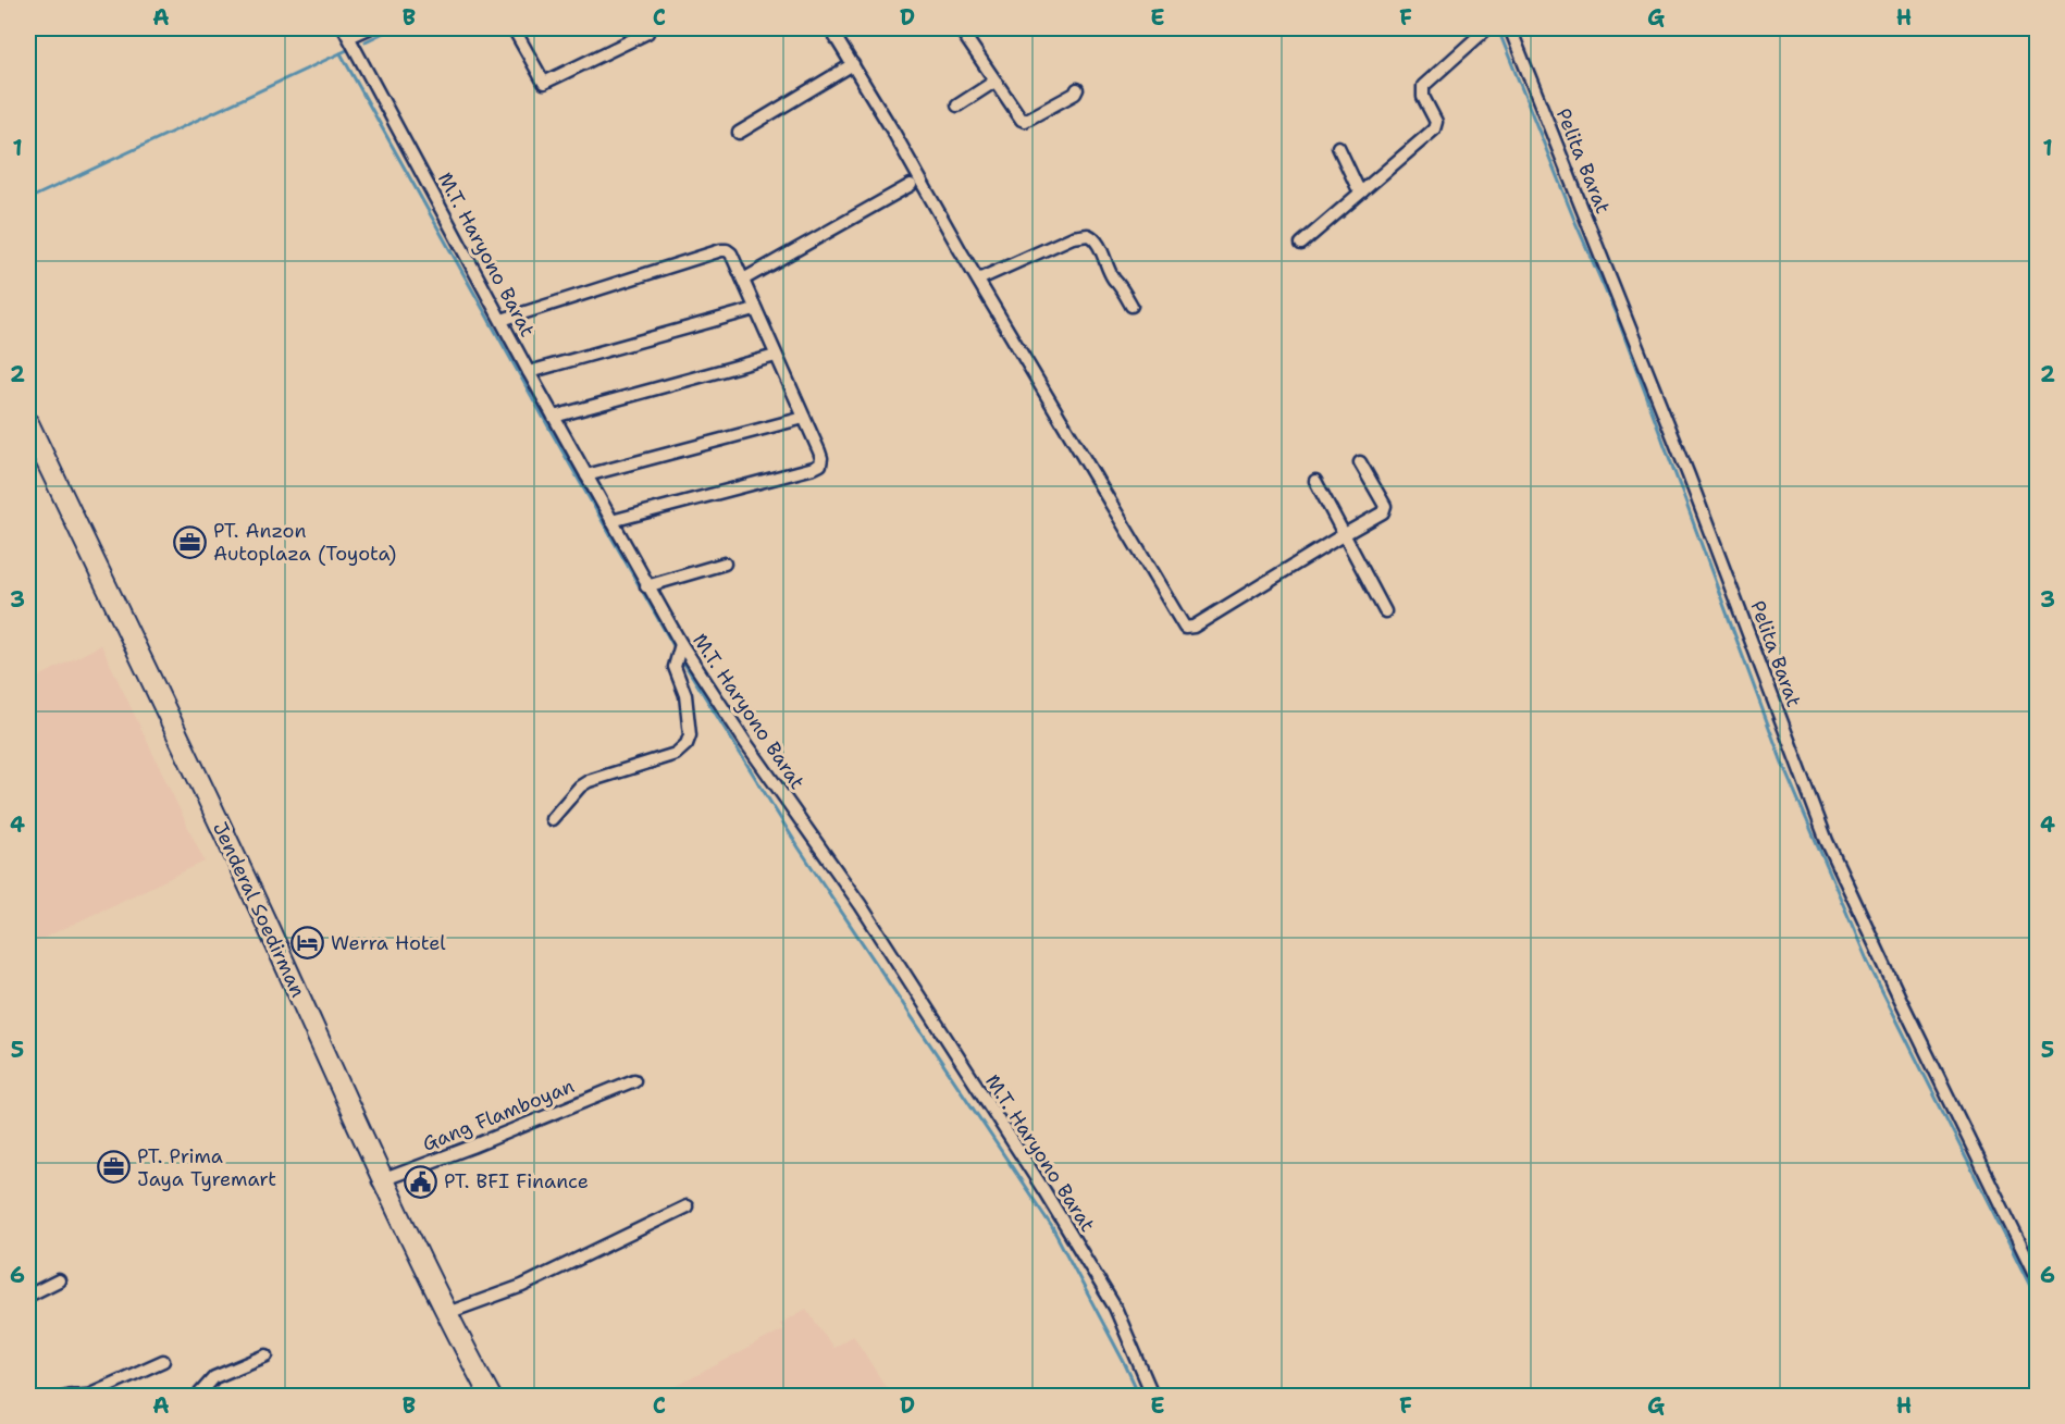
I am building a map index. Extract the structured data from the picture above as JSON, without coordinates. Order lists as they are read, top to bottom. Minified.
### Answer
{"streets":{"highway":["Jenderal Soedirman"],"street":["Pelita Barat","M.T. Haryono Barat","Gang Flamboyan"]},"crossings":[["Jenderal Soedirman","Gang Flamboyan"]],"places":{"office":["PT. Anzon Autoplaza (Toyota)","PT. Prima Jaya Tyremart"],"hotel":["Werra Hotel"],"public building":["PT. BFI Finance"]},"grid":{"columns":["A","B","C","D","E","F","G","H"],"rows":["1","2","3","4","5","6"]}}
